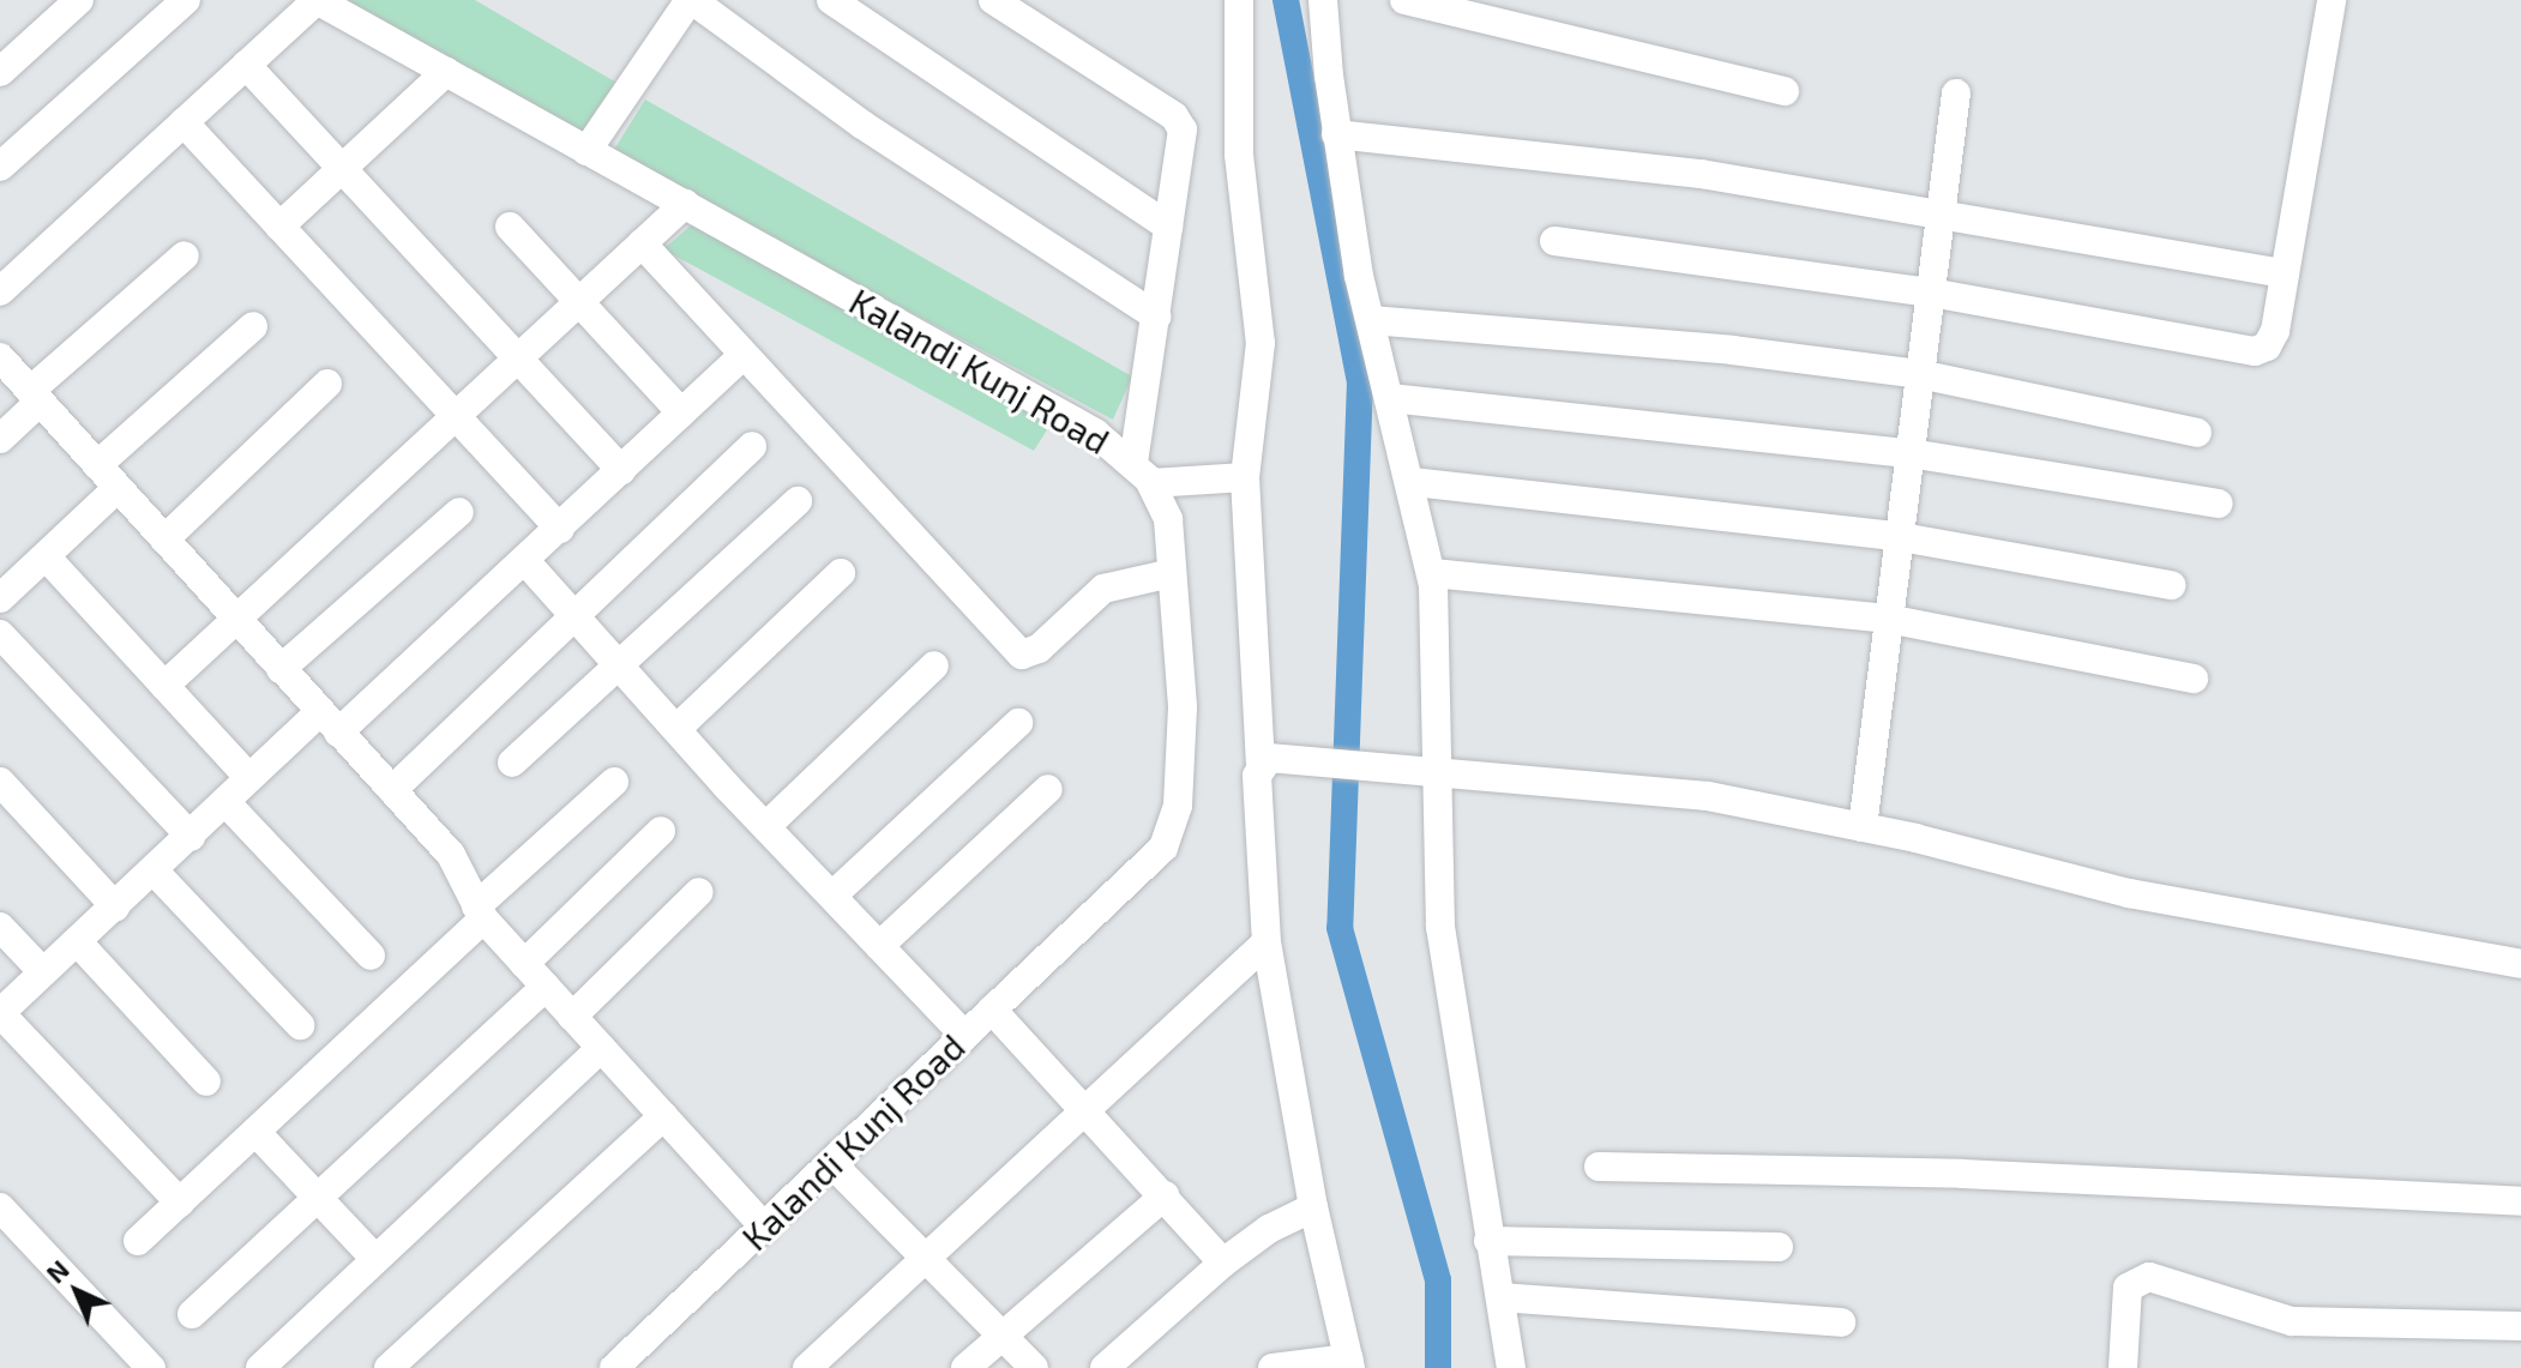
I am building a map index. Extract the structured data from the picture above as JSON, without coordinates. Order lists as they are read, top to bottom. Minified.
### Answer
{"streets":{"street":["Kalandi Kunj Road"]},"north":"top left"}
